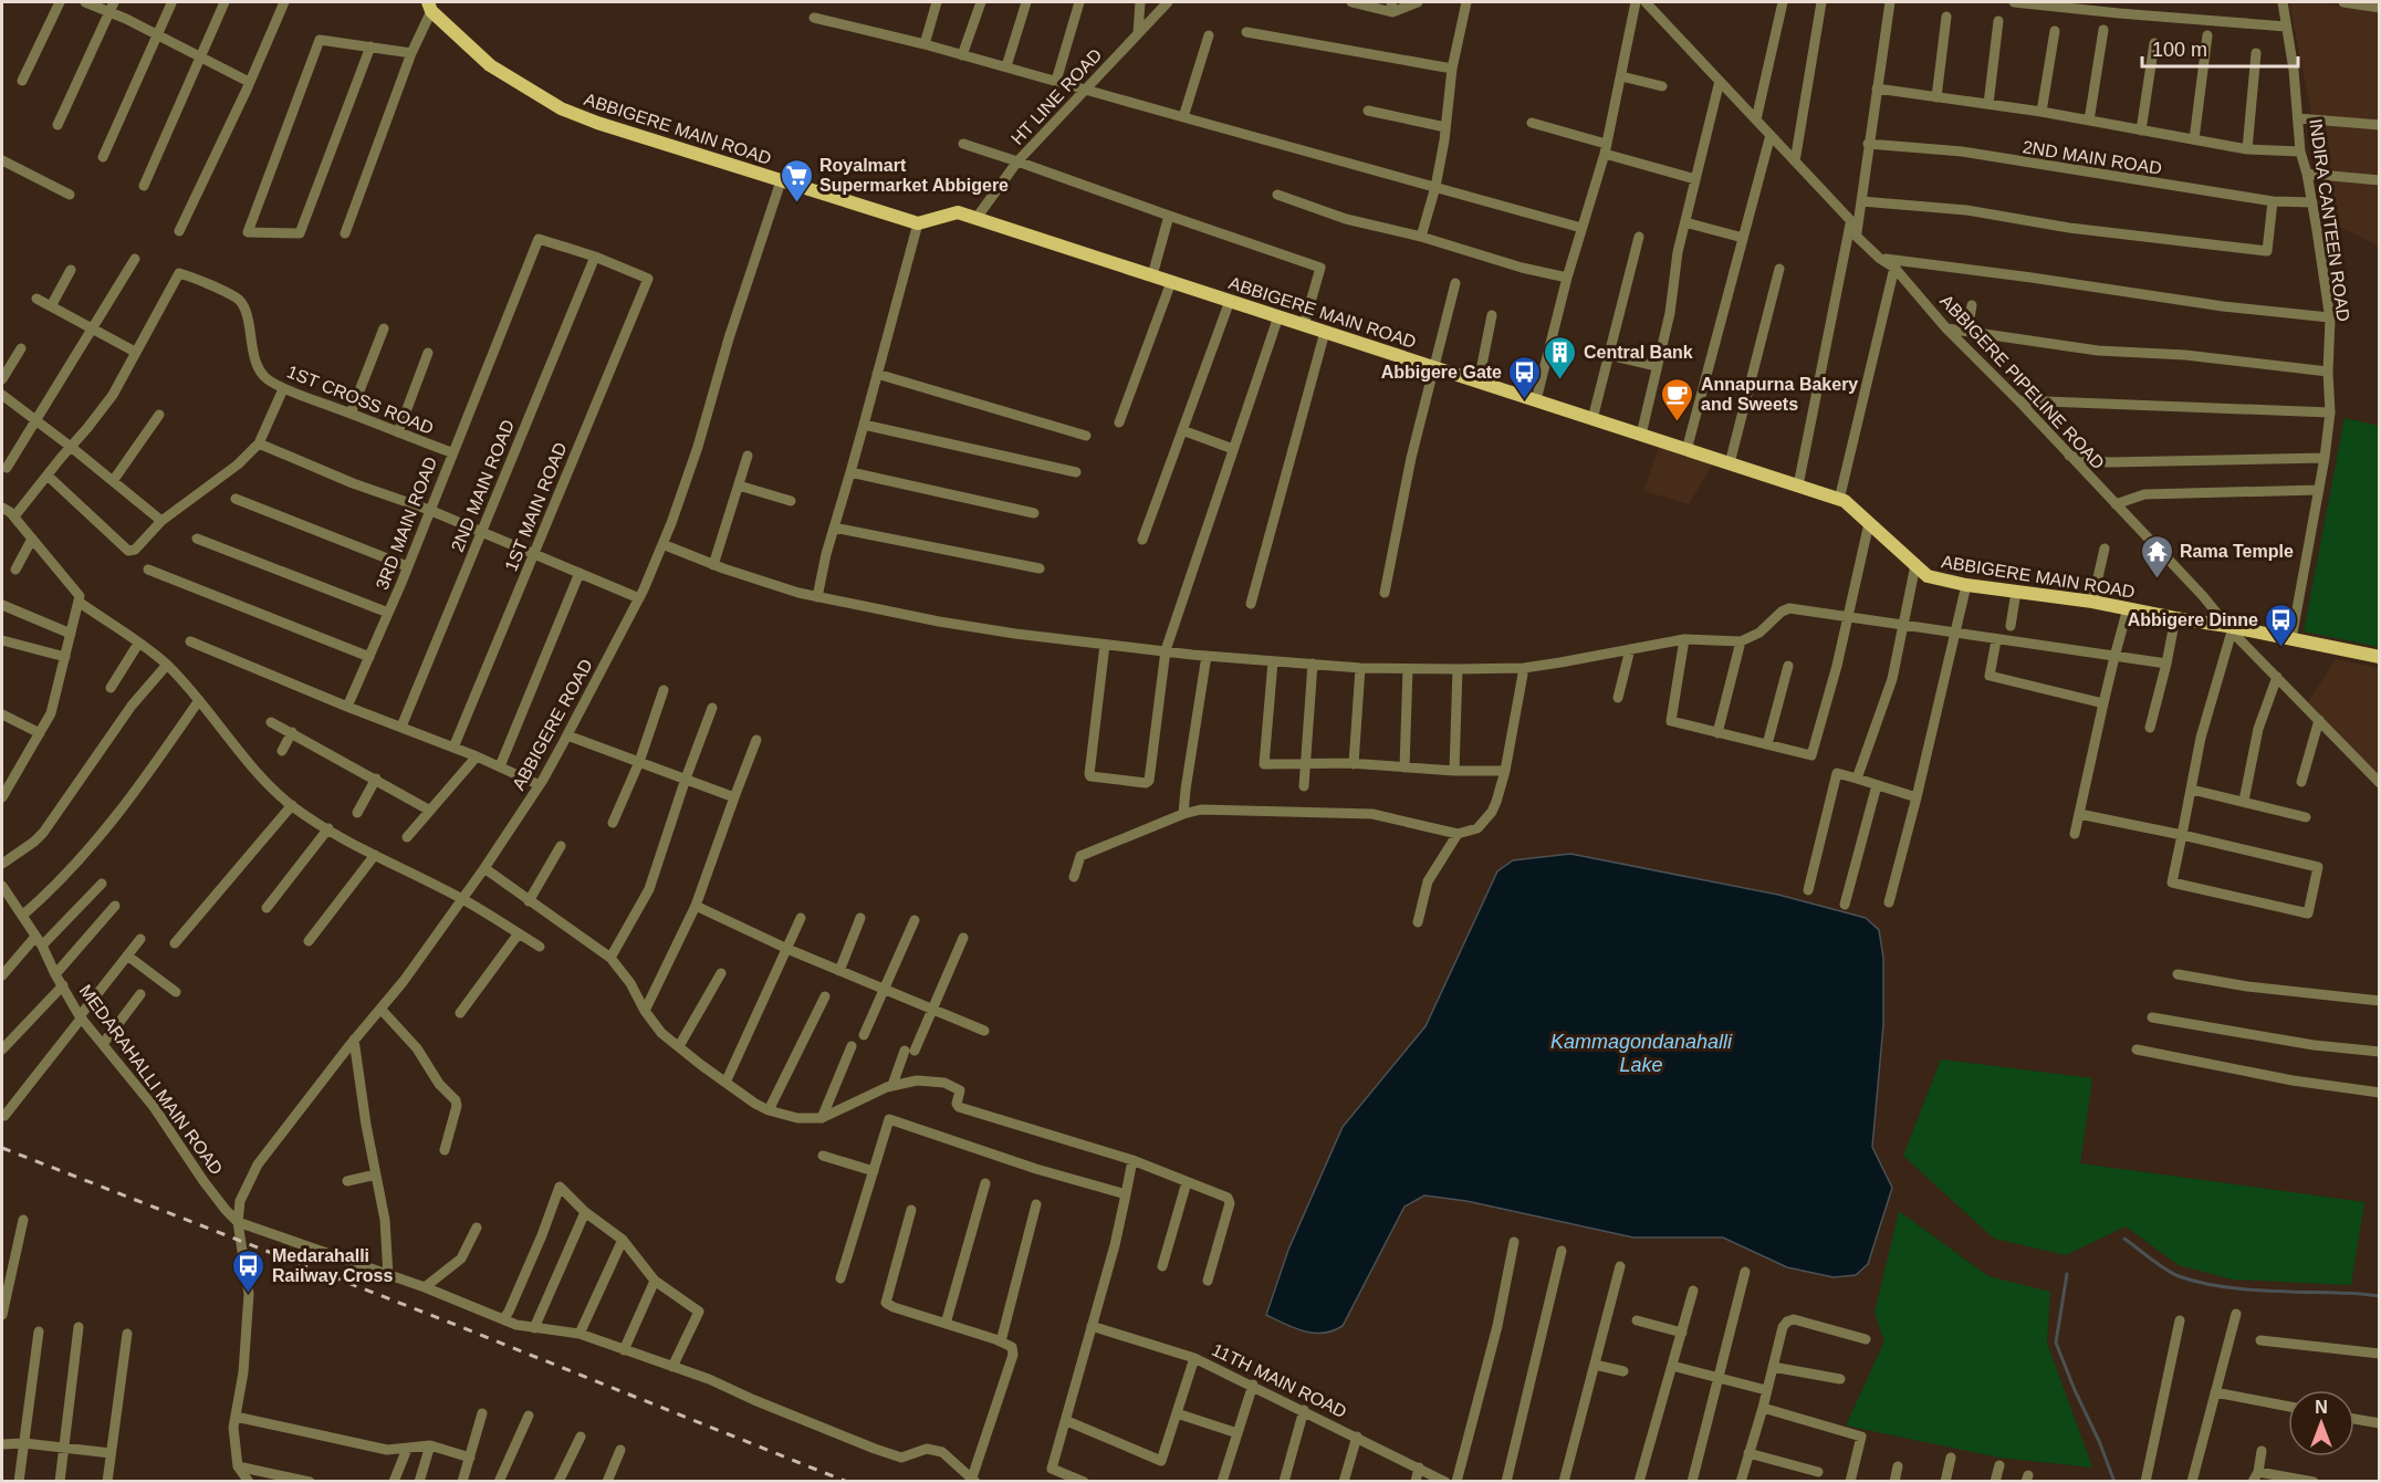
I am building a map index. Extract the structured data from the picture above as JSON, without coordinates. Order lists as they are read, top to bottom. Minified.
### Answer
{"streets":{"main road":["ABBIGERE MAIN ROAD"],"street":["HT LINE ROAD","2ND MAIN ROAD","INDIRA CANTEEN ROAD","ABBIGERE PIPELINE ROAD","1ST CROSS ROAD","1ST MAIN ROAD","3RD MAIN ROAD","ABBIGERE ROAD","MEDARAHALLI MAIN ROAD","11TH MAIN ROAD"]},"crossings":[["HT LINE ROAD","ABBIGERE MAIN ROAD"],["ABBIGERE MAIN ROAD","INDIRA CANTEEN ROAD"],["ABBIGERE MAIN ROAD","ABBIGERE PIPELINE ROAD"],["ABBIGERE MAIN ROAD","ABBIGERE ROAD"],["2ND MAIN ROAD","INDIRA CANTEEN ROAD"],["2ND MAIN ROAD","1ST MAIN ROAD"],["2ND MAIN ROAD","3RD MAIN ROAD"],["1ST CROSS ROAD","3RD MAIN ROAD"],["1ST MAIN ROAD","3RD MAIN ROAD"],["ABBIGERE ROAD","MEDARAHALLI MAIN ROAD"]],"water":["Kammagondanahalli Lake"],"places":{"supermarket":["Royalmart Supermarket Abbigere"],"building":["Central Bank"],"bus stop":["Abbigere Gate","Abbigere Dinne","Medarahalli Railway Cross"],"cafe":["Annapurna Bakery and Sweets"],"temple":["Rama Temple"]},"scale_bar":"100 m","north":"top"}
